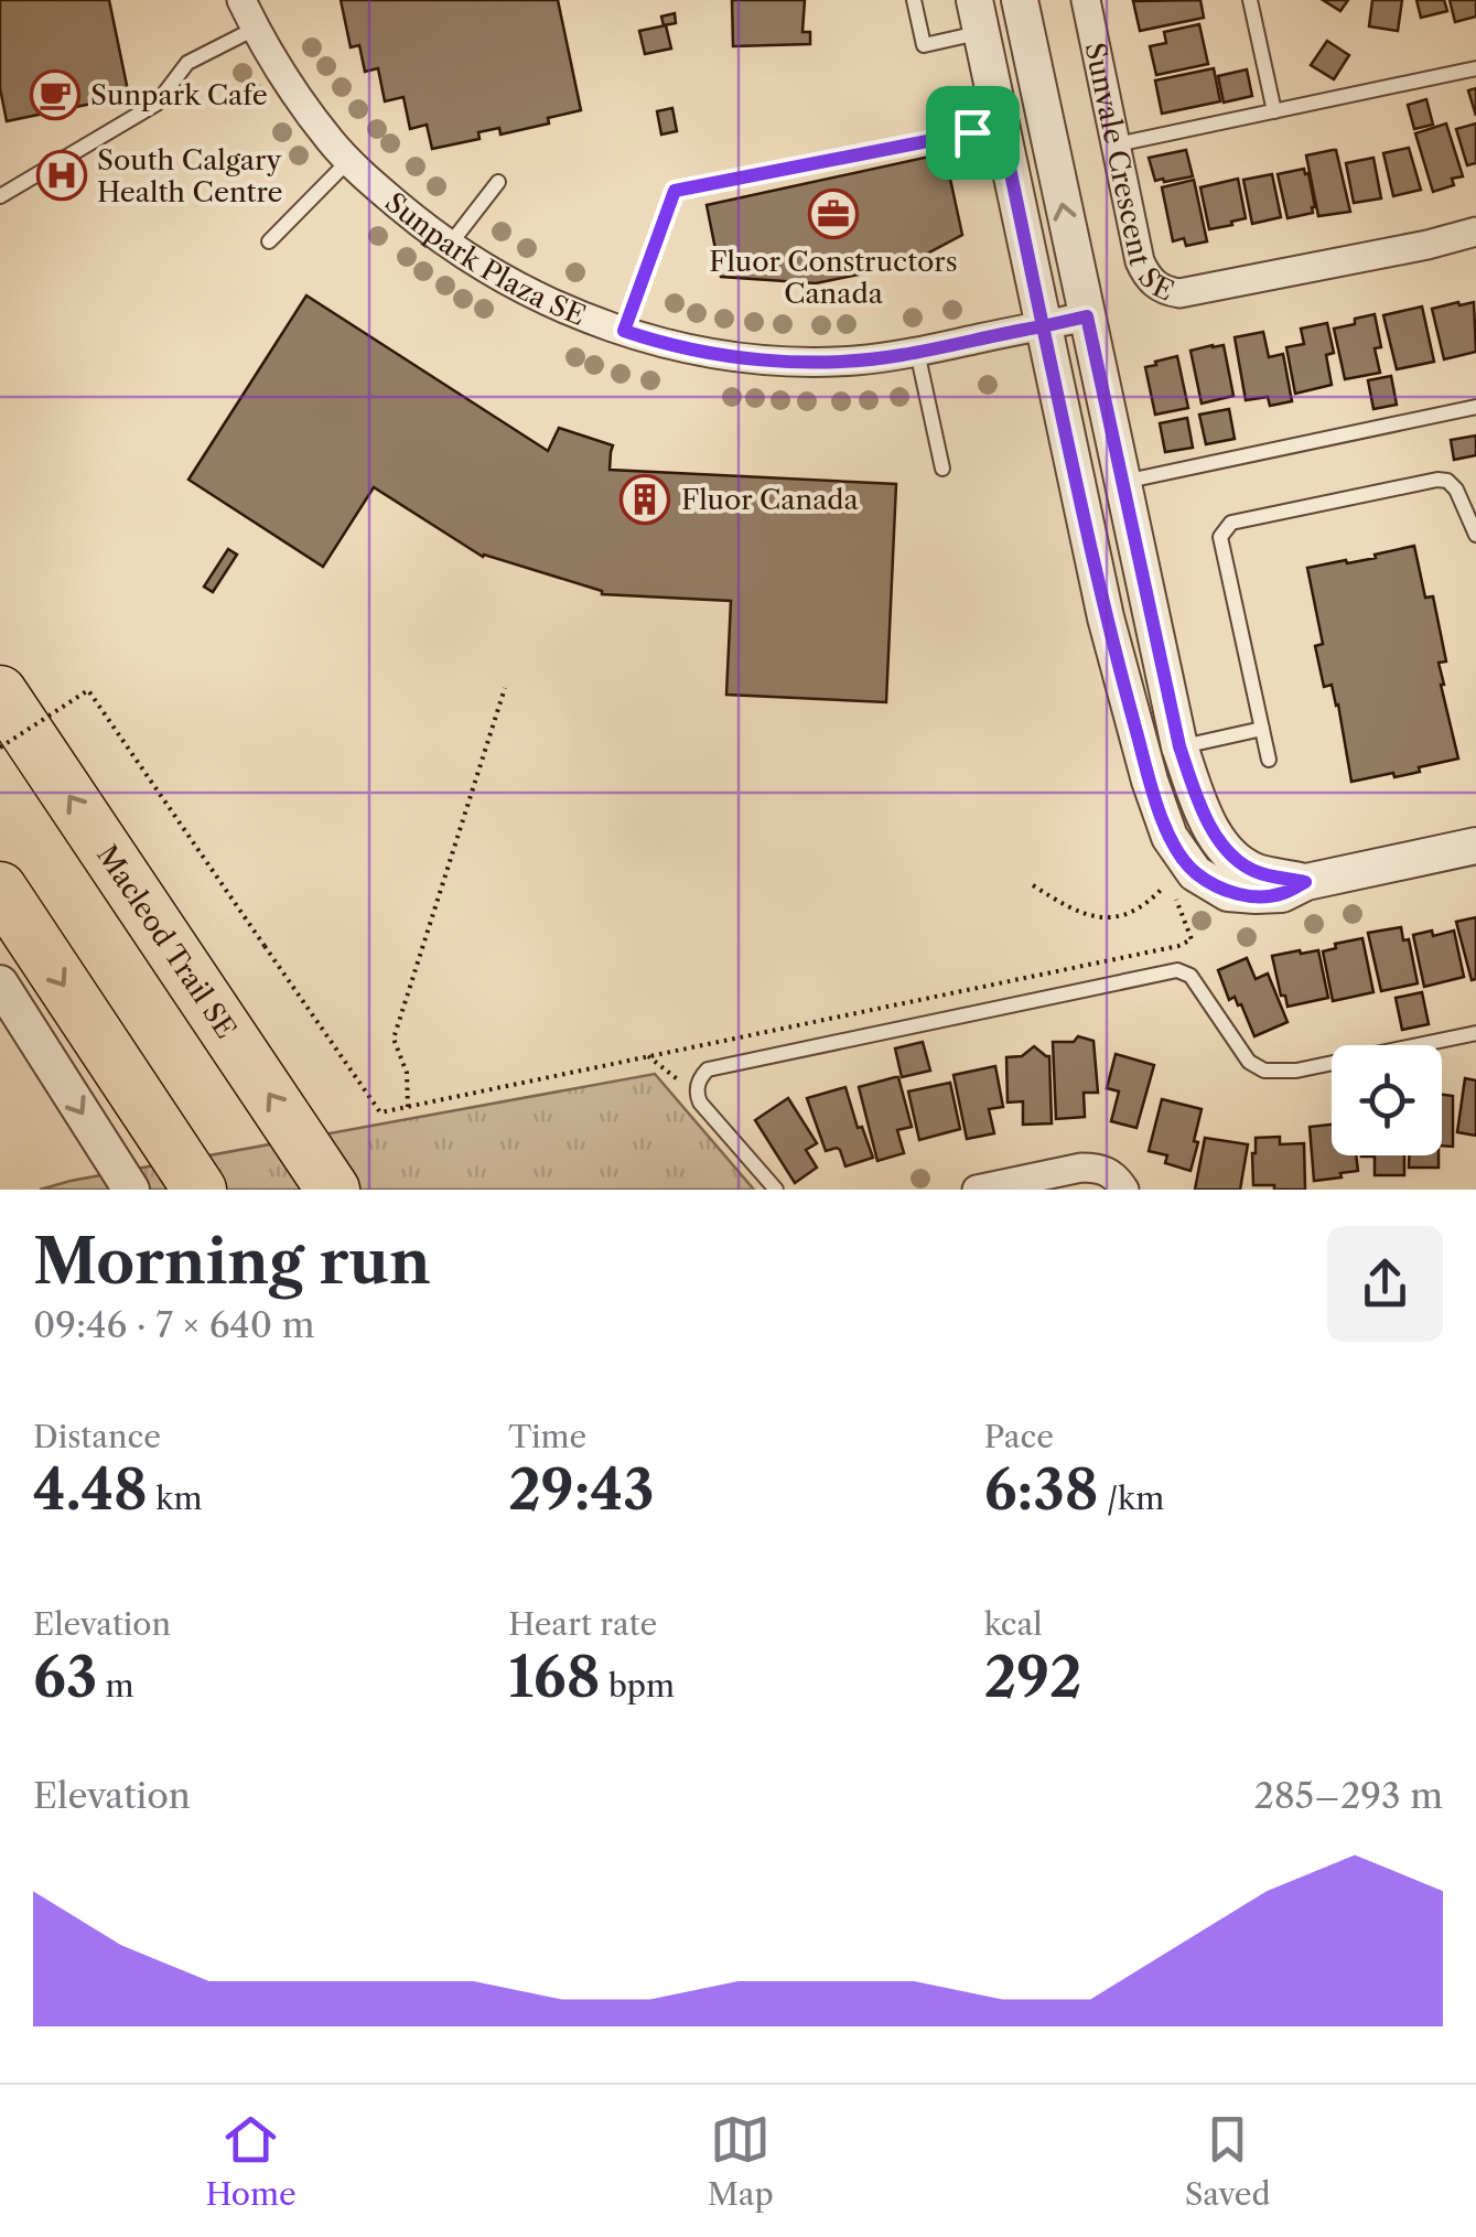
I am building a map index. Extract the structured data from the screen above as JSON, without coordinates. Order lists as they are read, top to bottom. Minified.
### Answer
{"streets":{"highway":["Macleod Trail SE"],"street":["Sunvale Crescent SE","Sunpark Plaza SE"]},"places":{"cafe":["Sunpark Cafe"],"hospital":["South Calgary Health Centre"],"office":["Fluor Constructors Canada"],"building":["Fluor Canada"]},"page":{"heading":["Morning run","09:46 · 7 × 640 m"],"stats":[["Distance","4.48 km"],["Time","29:43"],["Pace","6:38 /km"],["Elevation","63 m"],["Heart rate","168 bpm"],["kcal","292"]],"chart":["Elevation","285–293 m"],"tabs":["Home","Map","Saved"]}}
